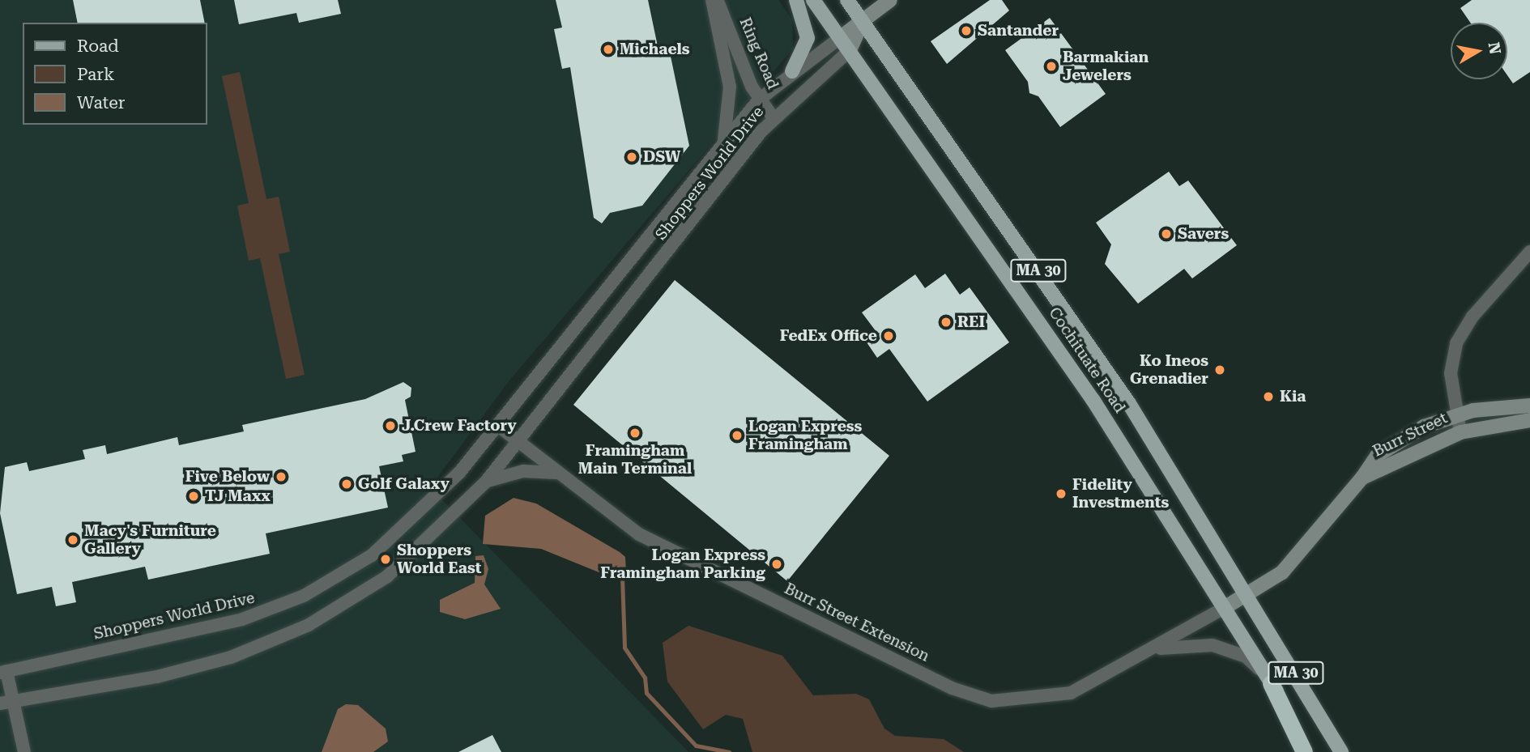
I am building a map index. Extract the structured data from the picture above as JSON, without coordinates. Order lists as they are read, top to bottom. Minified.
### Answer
{"streets":{"main road":["MA 30","Cochituate Road"],"street":["Ring Road","Shoppers World Drive","Burr Street","Burr Street Extension"]},"crossings":[["Ring Road","Shoppers World Drive"],["Shoppers World Drive","Cochituate Road"],["Shoppers World Drive","Burr Street Extension"],["Cochituate Road","Burr Street"],["Cochituate Road","Burr Street Extension"],["Burr Street","Burr Street Extension"]],"places":["Santander","Michaels","Barmakian Jewelers","DSW","Savers","REI","FedEx Office","Ko Ineos Grenadier","Kia","J.Crew Factory","Framingham Main Terminal","Logan Express Framingham","Five Below","Golf Galaxy","Fidelity Investments","TJ Maxx","Macy's Furniture Gallery","Shoppers World East","Logan Express Framingham Parking"],"legend":["Road","Park","Water"],"north":"right"}
